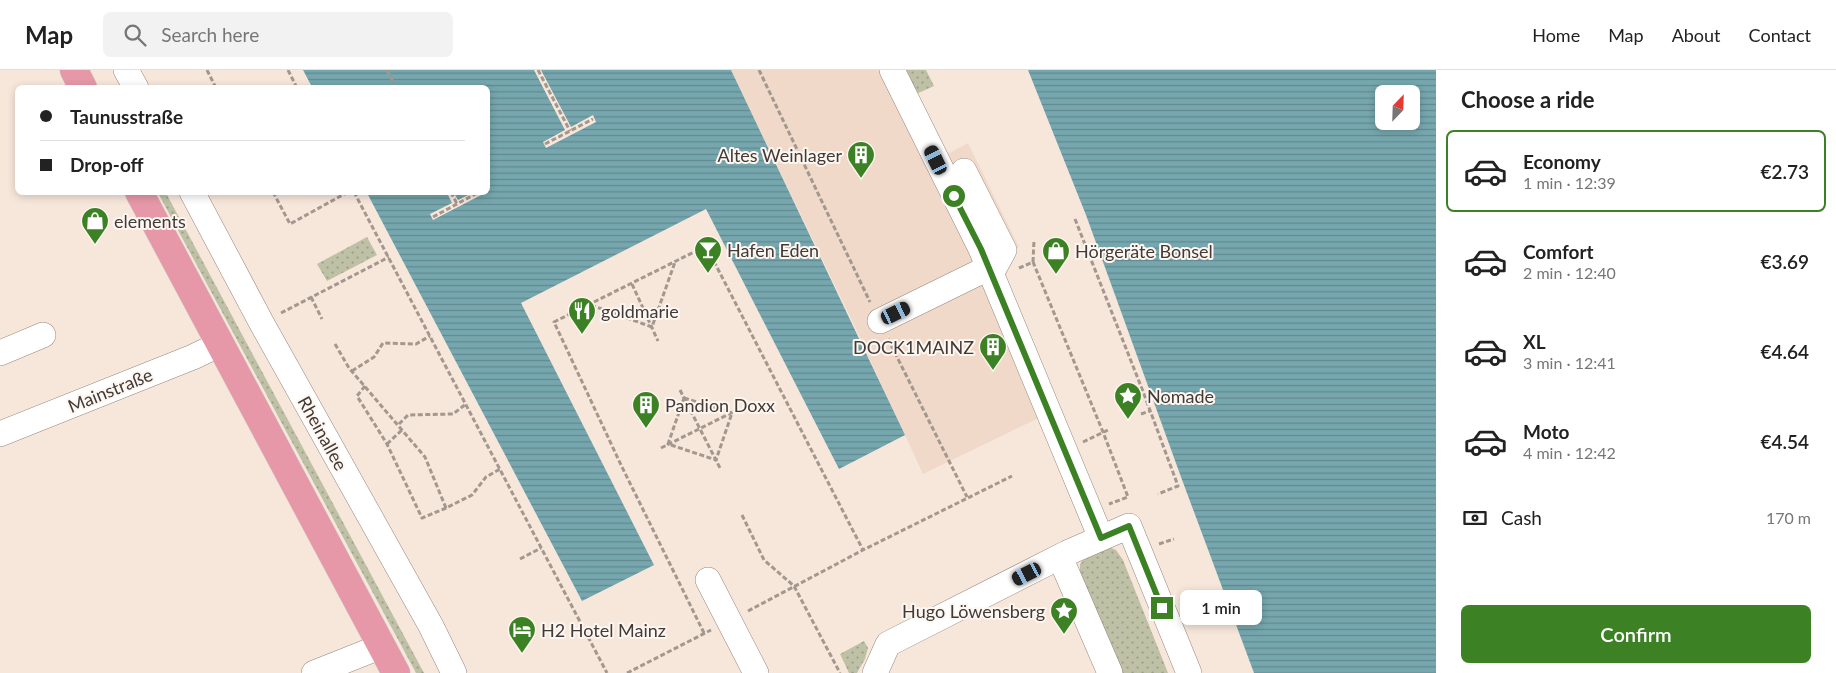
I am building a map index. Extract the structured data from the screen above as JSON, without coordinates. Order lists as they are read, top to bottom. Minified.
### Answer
{"streets":{"street":["Mainstraße","Rheinallee"]},"places":{"building":["Altes Weinlager","DOCK1MAINZ","Pandion Doxx"],"shop":["elements","Hörgeräte Bonsel"],"bar":["Hafen Eden"],"restaurant":["goldmarie"],"place":["Nomade","Hugo Löwensberg"],"hotel":["H2 Hotel Mainz"]},"north":"top right","page":{"header":"Map","search":"Search here","nav":["Home","Map","About","Contact"],"heading":"Choose a ride","banner":["Taunusstraße","Drop-off"],"list":[{"name":"Economy","note":"1 min · 12:39","value":"€2.73"},{"name":"Comfort","note":"2 min · 12:40","value":"€3.69"},{"name":"XL","note":"3 min · 12:41","value":"€4.64"},{"name":"Moto","note":"4 min · 12:42","value":"€4.54"}],"pay":["Cash","170 m"],"bubble":"1 min","buttons":"Confirm"}}
